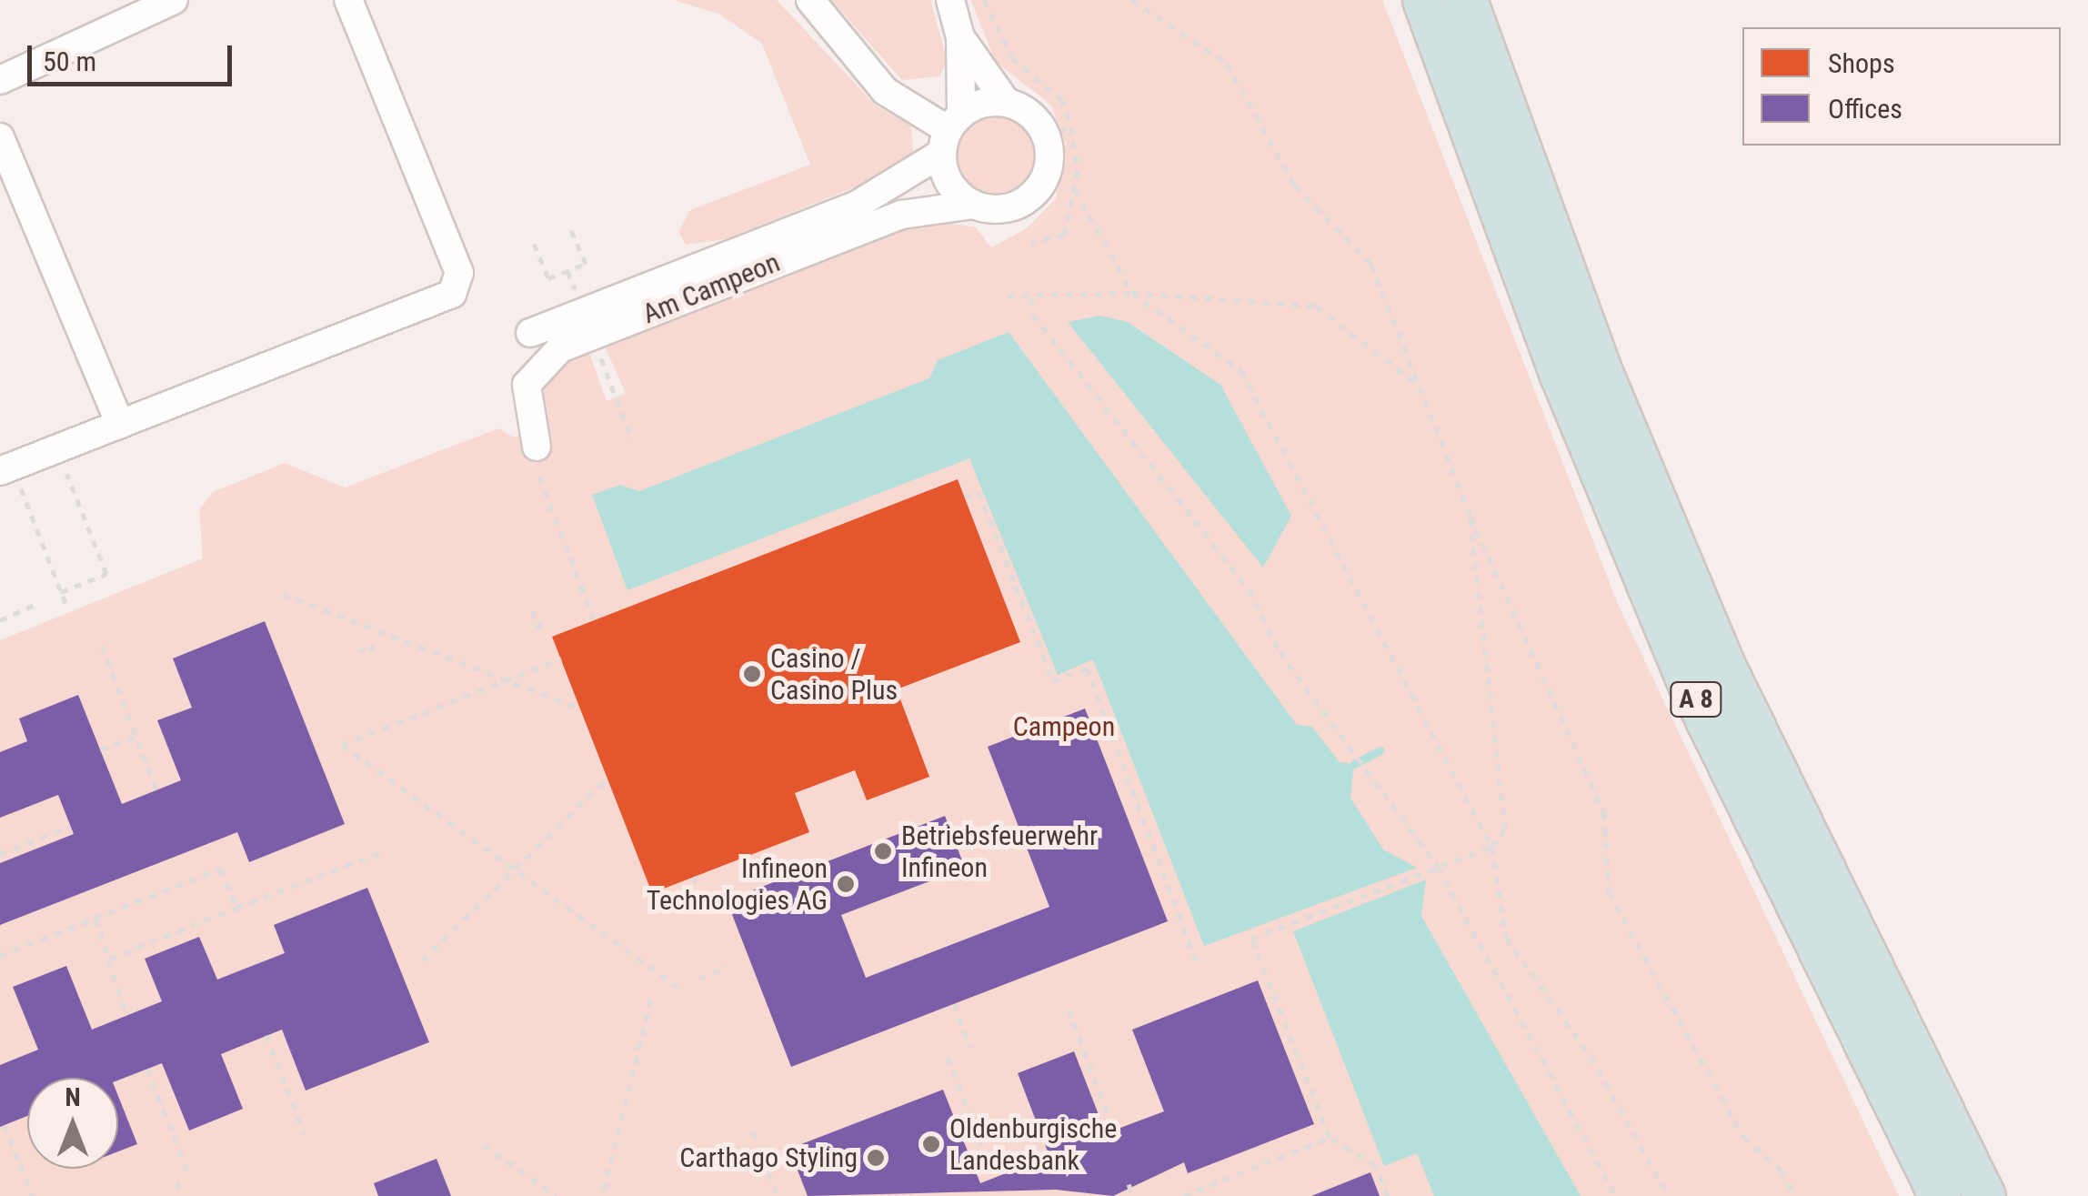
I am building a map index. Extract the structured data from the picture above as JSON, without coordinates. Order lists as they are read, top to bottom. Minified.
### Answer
{"streets":{"highway":["A 8"],"street":["Am Campeon"]},"parks":["Campeon"],"places":["Casino / Casino Plus","Betriebsfeuerwehr Infineon","Infineon Technologies AG","Oldenburgische Landesbank","Carthago Styling"],"legend":["Shops","Offices"],"scale_bar":"50 m","north":"top"}
